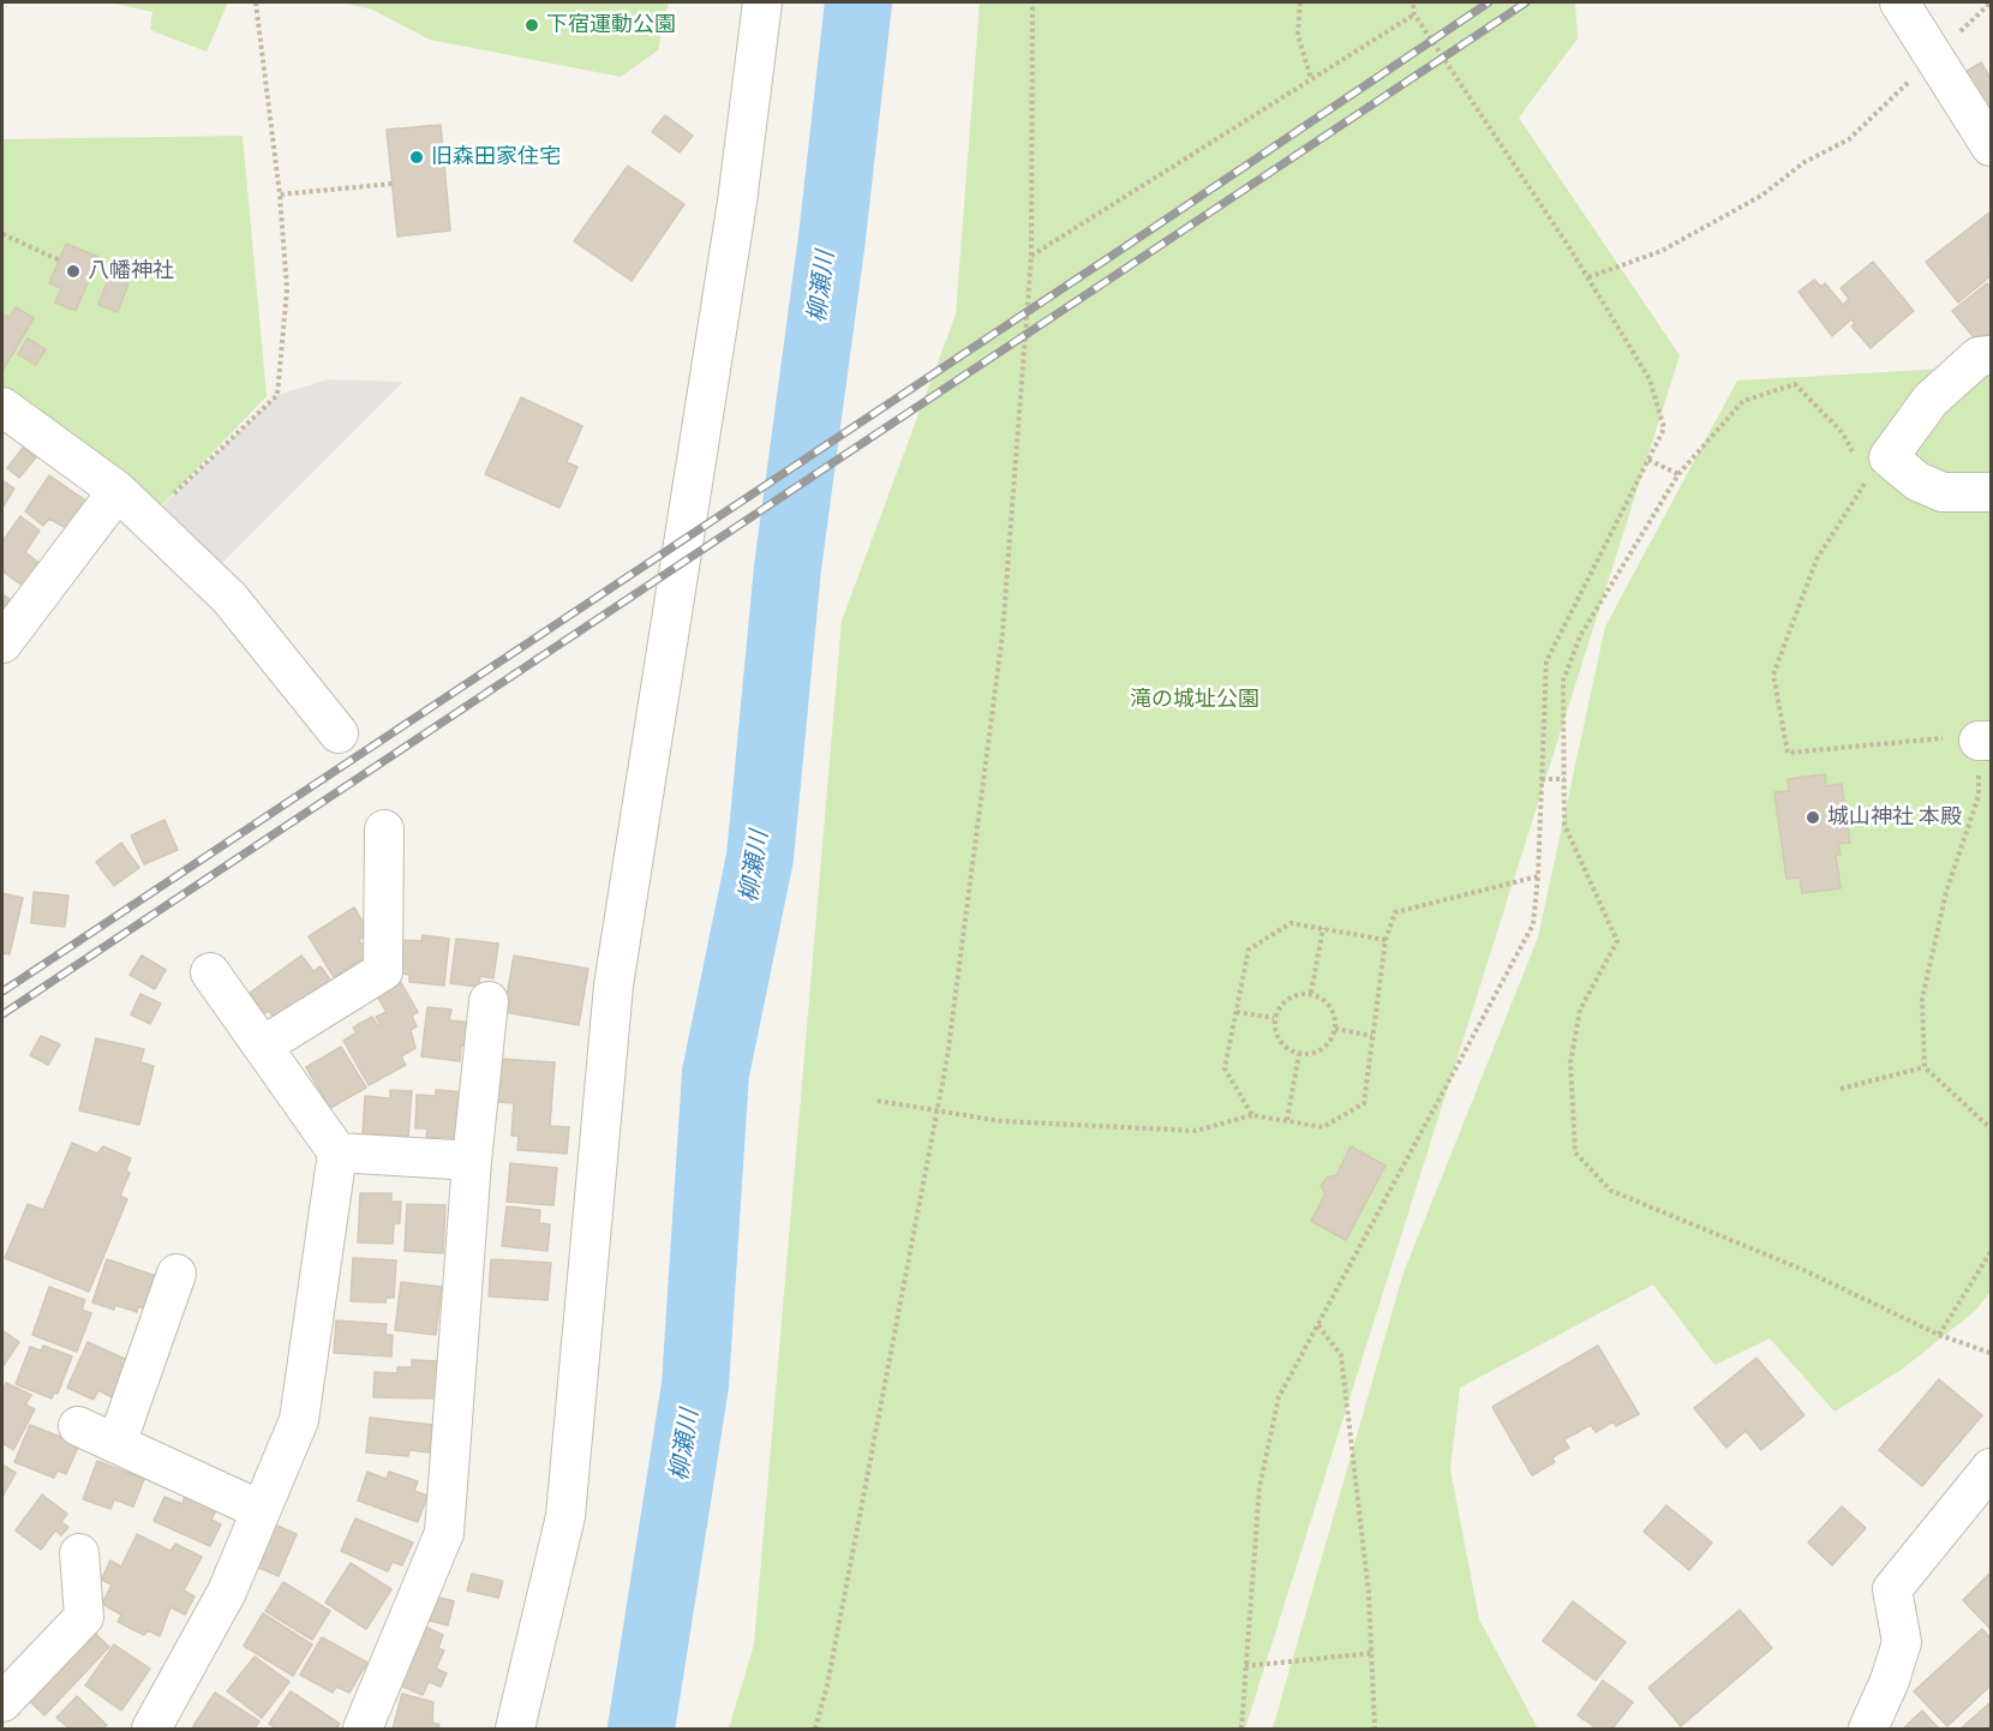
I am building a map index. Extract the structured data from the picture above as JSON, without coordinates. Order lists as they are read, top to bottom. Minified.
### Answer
{"water":["柳瀬川"],"parks":["滝の城址公園"],"places":["下宿運動公園","旧森田家住宅","八幡神社","城山神社 本殿"]}
